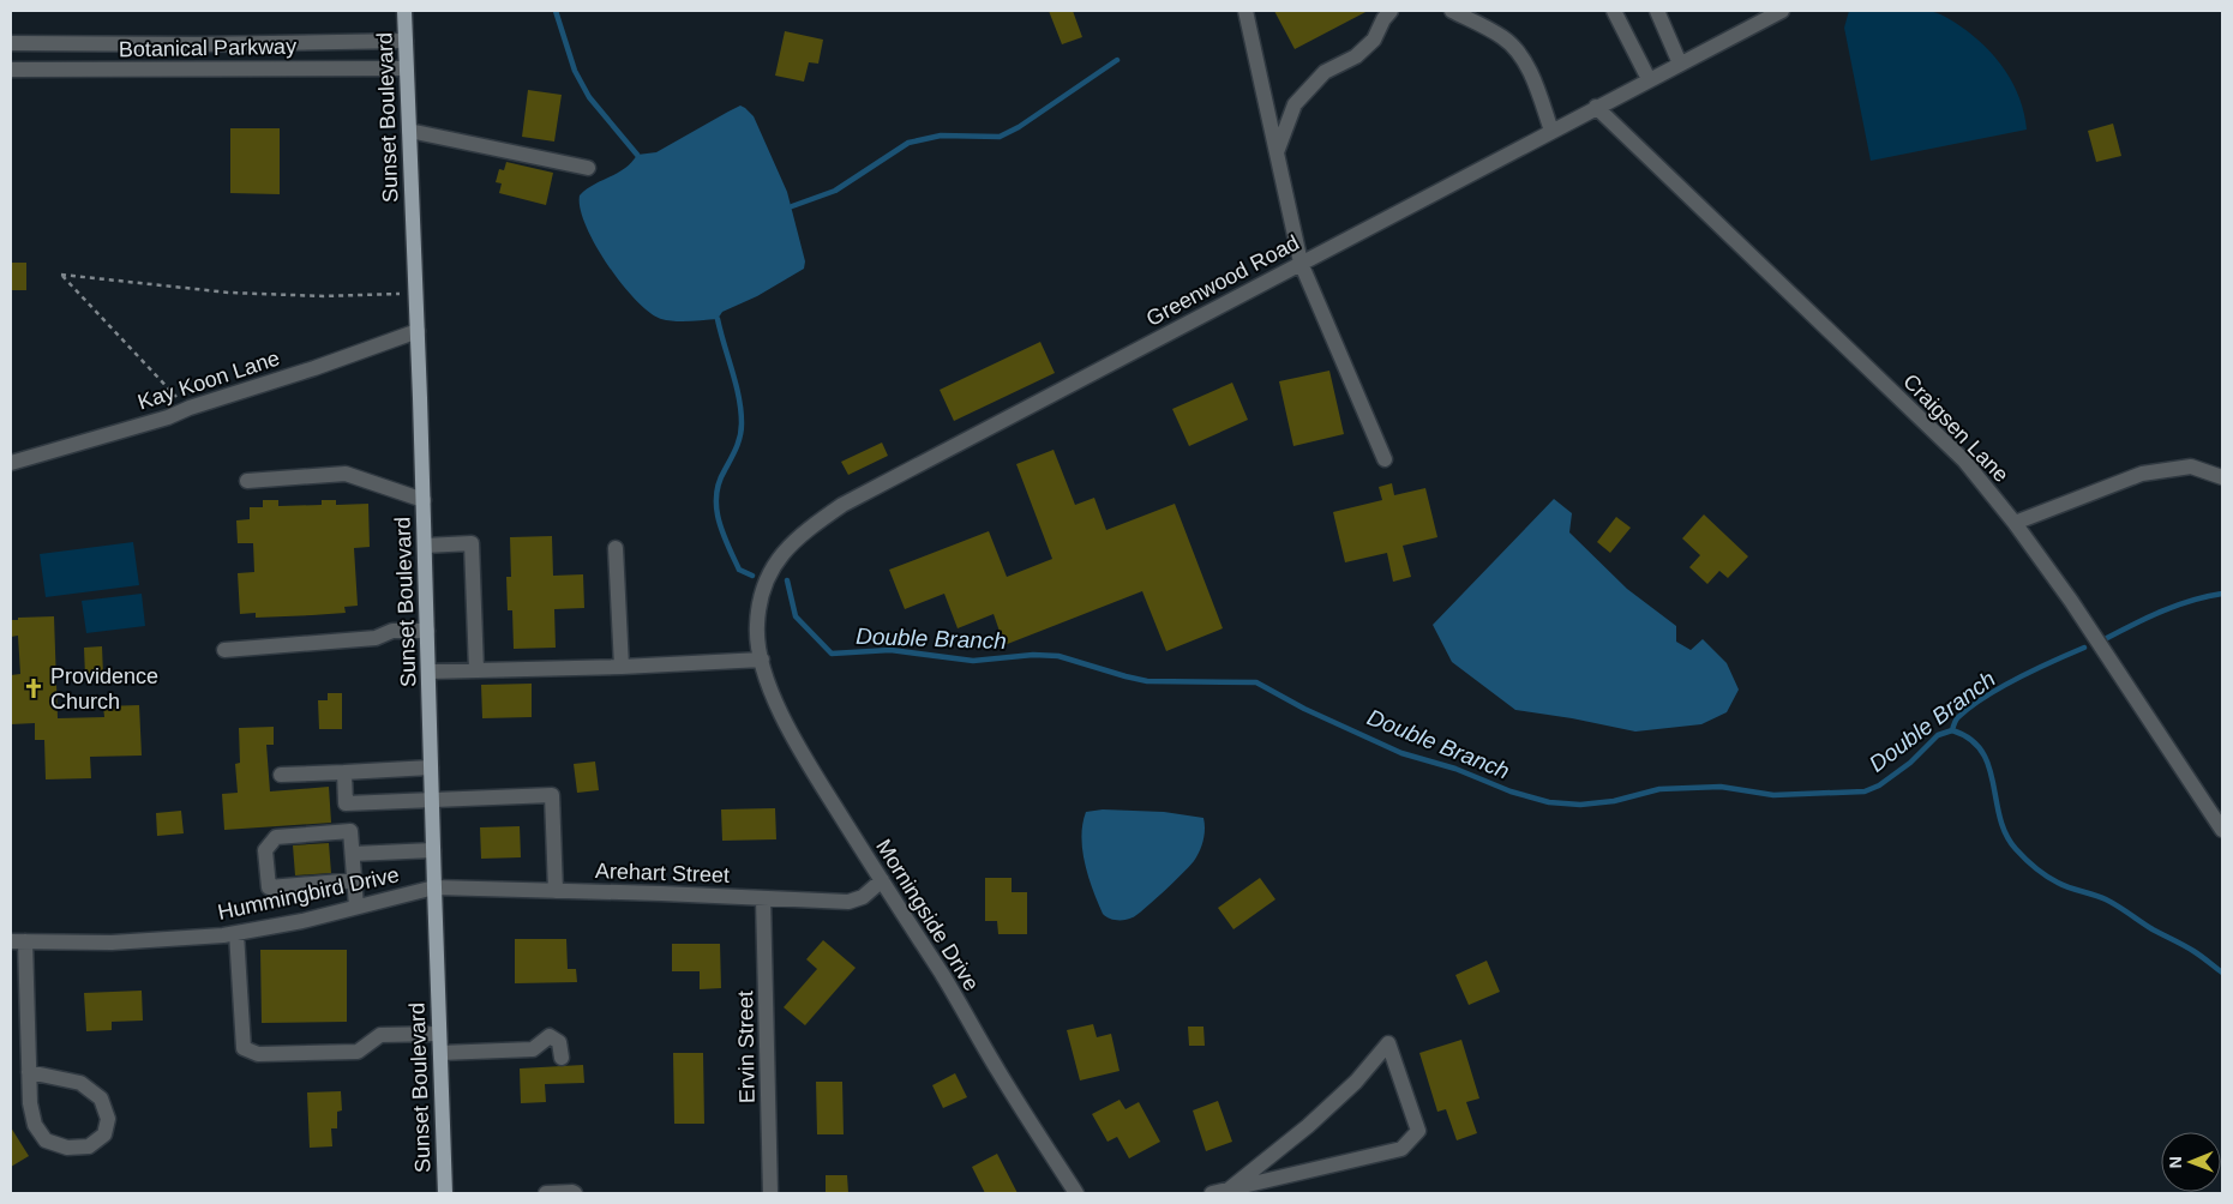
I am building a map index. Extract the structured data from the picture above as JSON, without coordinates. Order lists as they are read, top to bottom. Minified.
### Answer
{"streets":{"main road":["Sunset Boulevard"],"street":["Botanical Parkway","Greenwood Road","Kay Koon Lane","Craigsen Lane","Arehart Street","Hummingbird Drive","Morningside Drive","Ervin Street"]},"crossings":[["Botanical Parkway","Sunset Boulevard"],["Sunset Boulevard","Kay Koon Lane"],["Sunset Boulevard","Arehart Street"],["Sunset Boulevard","Hummingbird Drive"],["Greenwood Road","Craigsen Lane"],["Greenwood Road","Morningside Drive"],["Arehart Street","Hummingbird Drive"],["Arehart Street","Morningside Drive"],["Arehart Street","Ervin Street"]],"water":["Double Branch"],"places":{"church":["Providence Church"]},"north":"left"}
